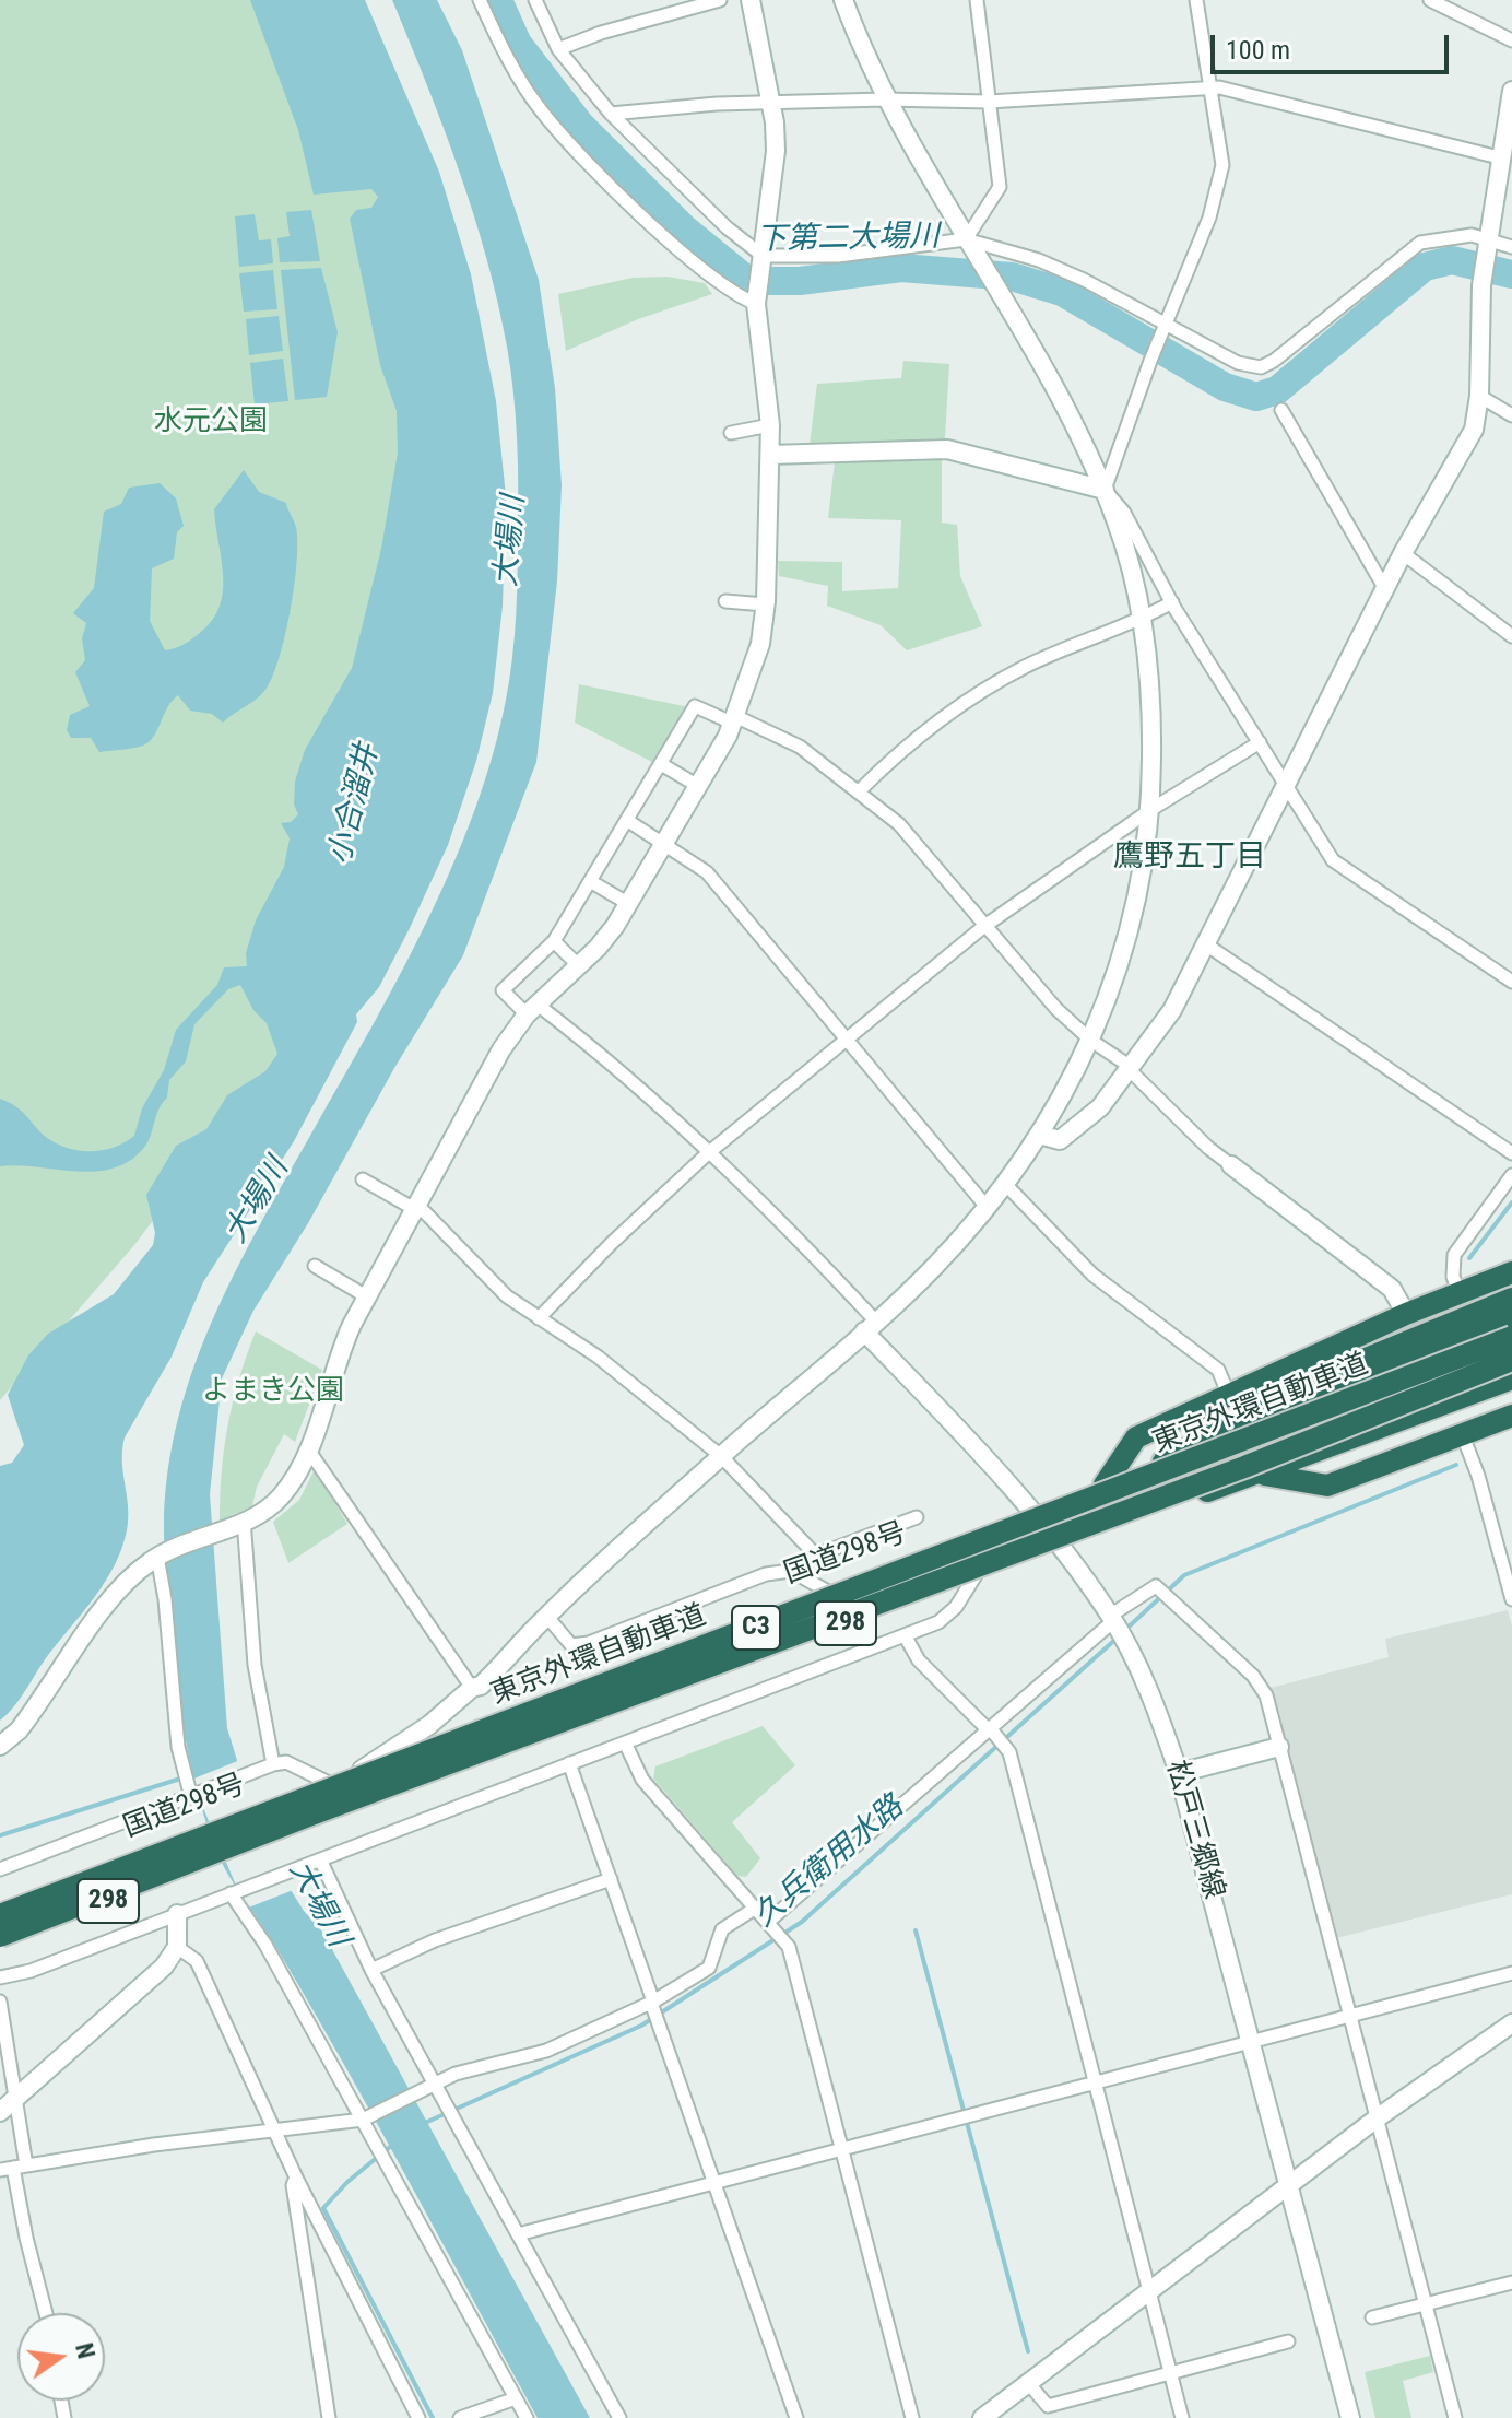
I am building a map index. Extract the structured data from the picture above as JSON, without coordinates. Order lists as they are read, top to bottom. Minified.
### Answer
{"streets":{"highway":["東京外環自動車道","国道298号","298","C3"],"street":["松戸三郷線"]},"crossings":[["国道298号","298"],["国道298号","松戸三郷線"],["298","松戸三郷線"]],"districts":["鷹野五丁目"],"water":["下第二大場川","大場川","小合溜井","久兵衛用水路"],"parks":["水元公園","よまき公園"],"scale_bar":"100 m","north":"right"}
